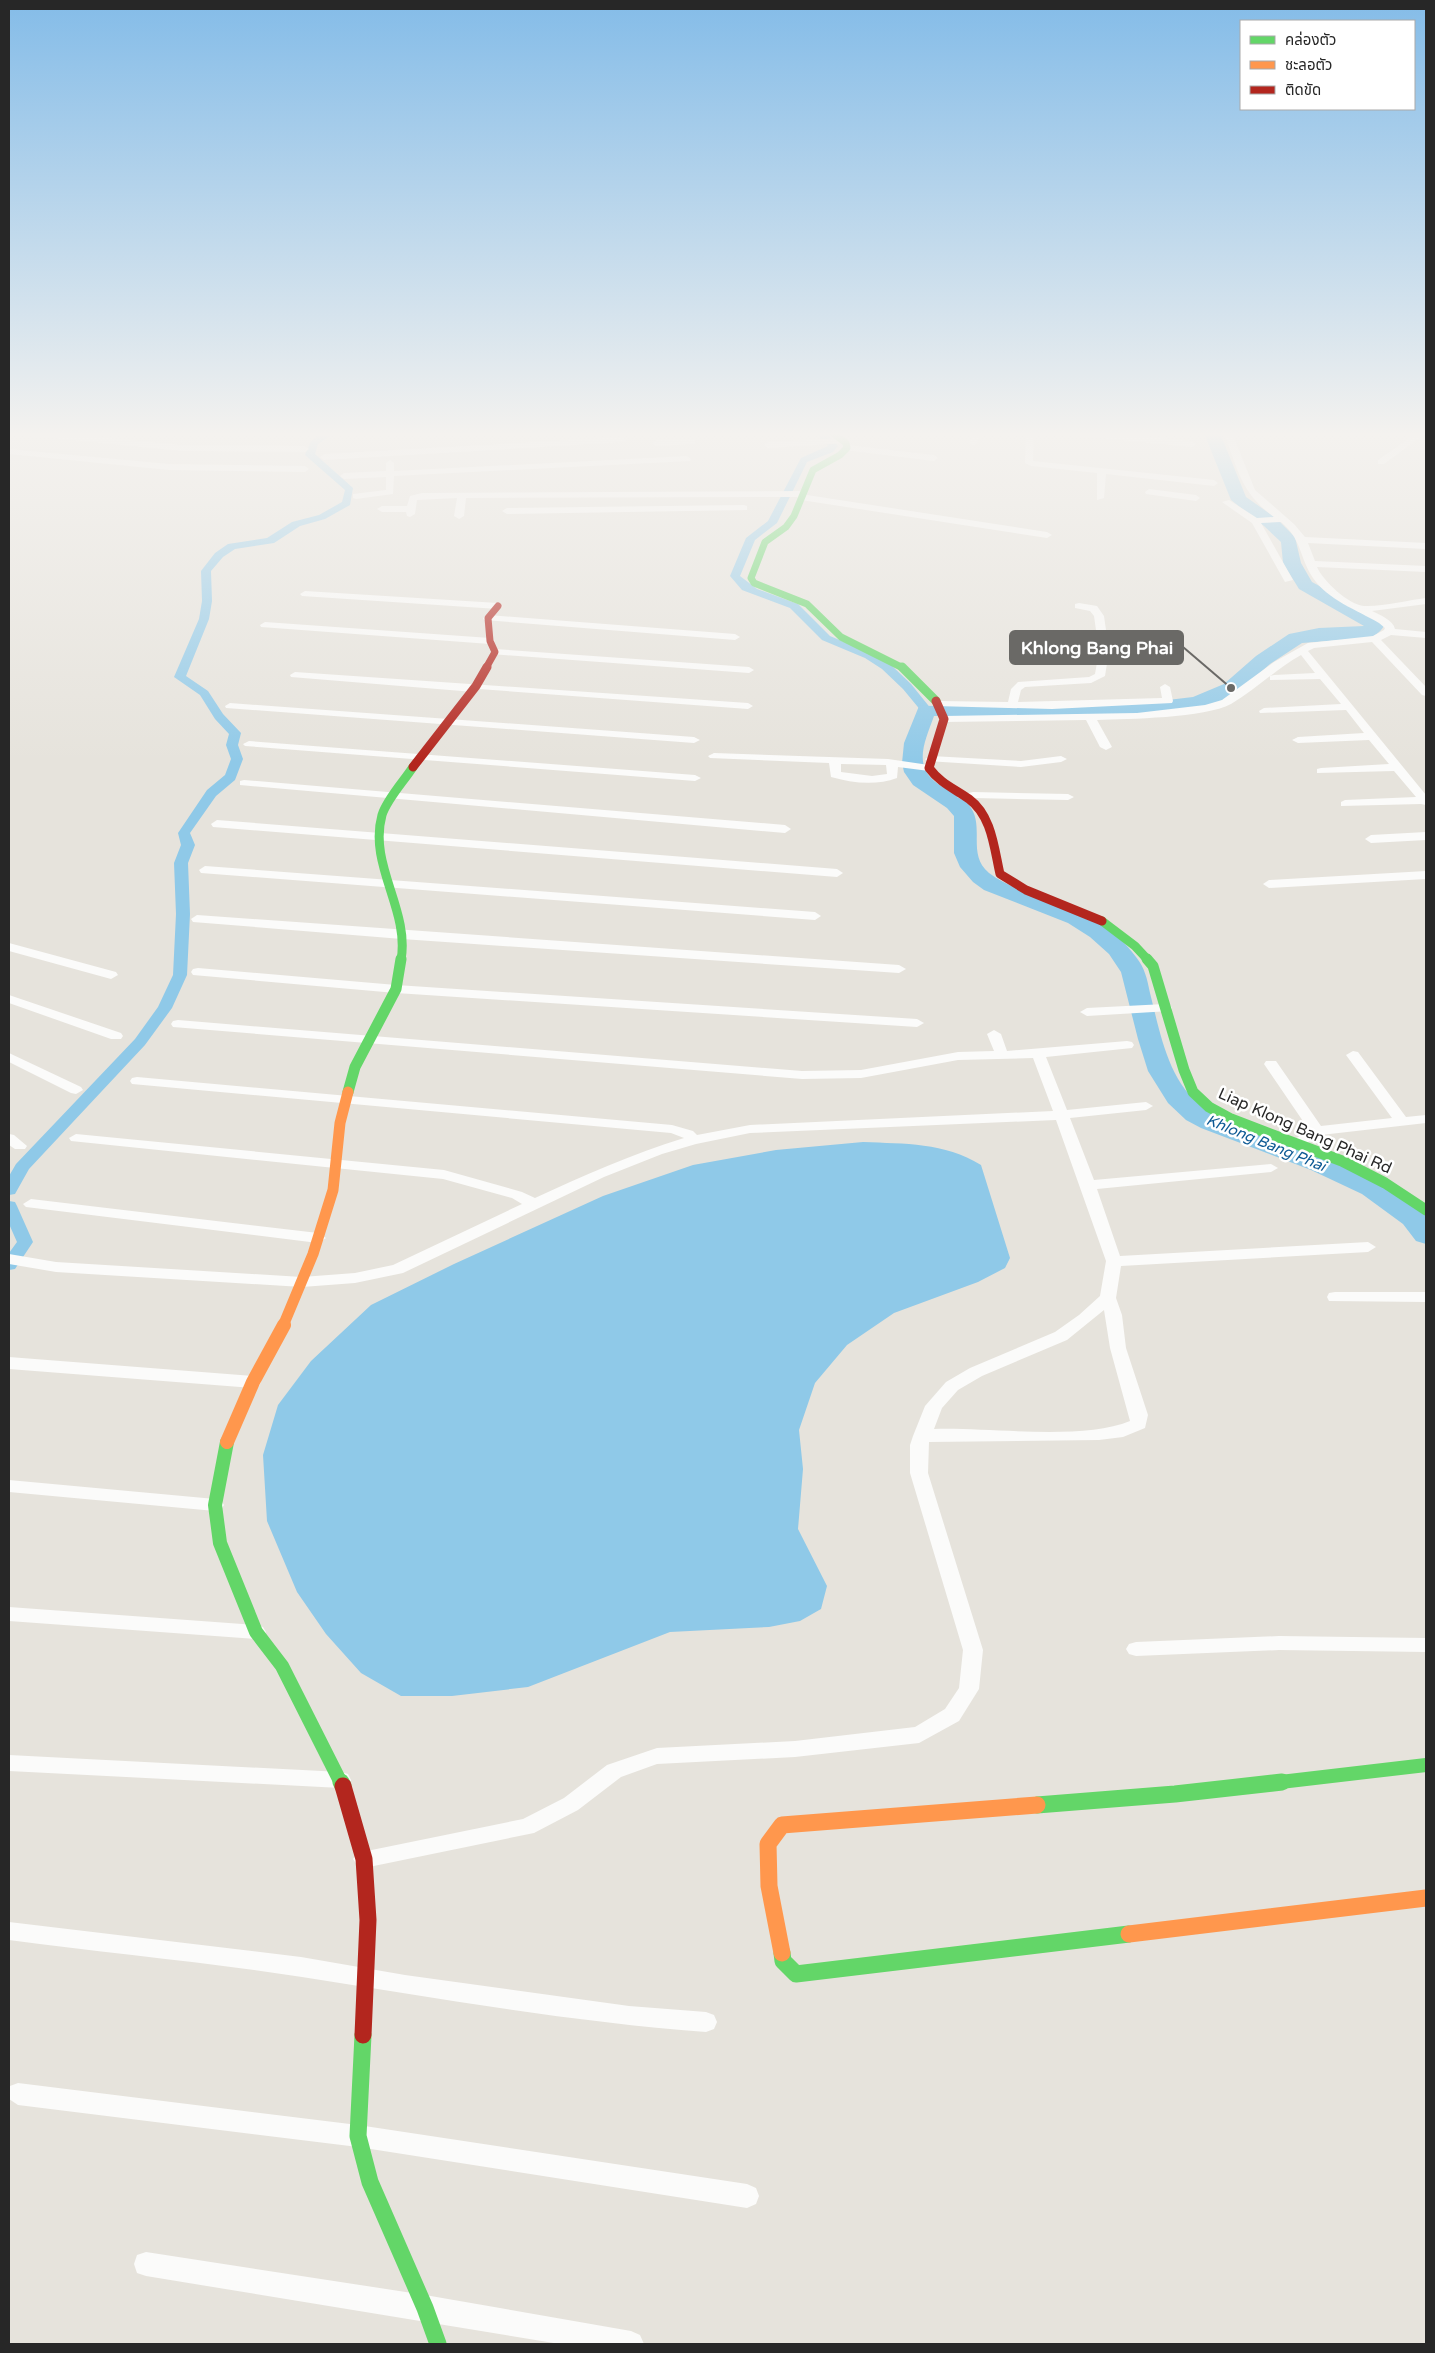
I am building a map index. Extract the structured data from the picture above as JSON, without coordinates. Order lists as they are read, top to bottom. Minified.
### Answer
{"streets":{"street":["Liap Klong Bang Phai Rd"]},"water":["Khlong Bang Phai"],"places":["Khlong Bang Phai"],"legend":["คล่องตัว","ชะลอตัว","ติดขัด"]}
